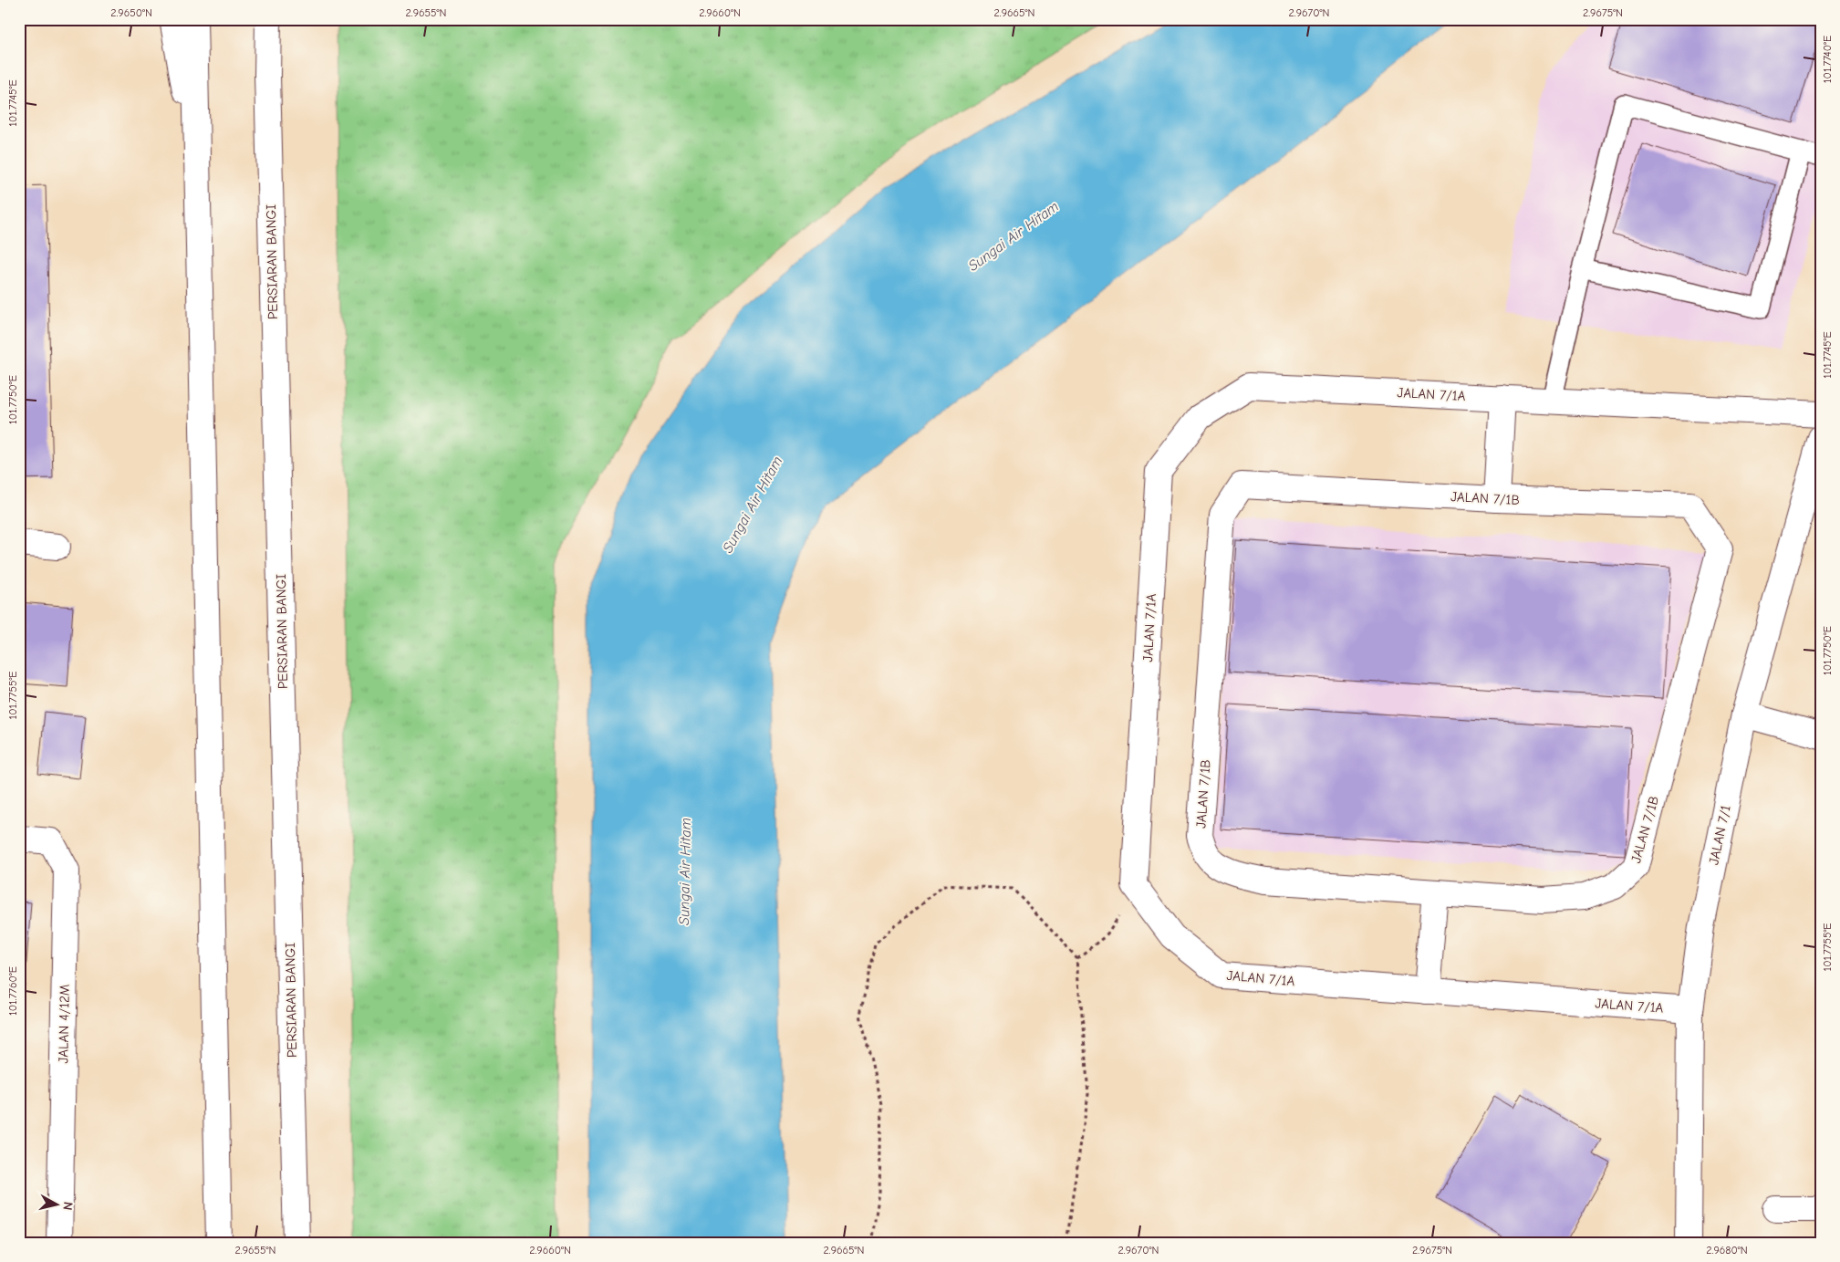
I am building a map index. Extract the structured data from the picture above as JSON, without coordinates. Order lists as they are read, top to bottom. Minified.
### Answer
{"streets":{"street":["PERSIARAN BANGI","JALAN 7/1A","JALAN 7/1B","JALAN 7/1","JALAN 4/12M"]},"crossings":[["JALAN 7/1A","JALAN 7/1"]],"water":["Sungai Air Hitam"],"north":"right","coordinates":["2.9650°N","2.9655°N","2.9660°N","2.9665°N","2.9670°N","2.9675°N","101.7740°E","101.7745°E","101.7750°E","101.7755°E","101.7760°E","2.9680°N"]}
